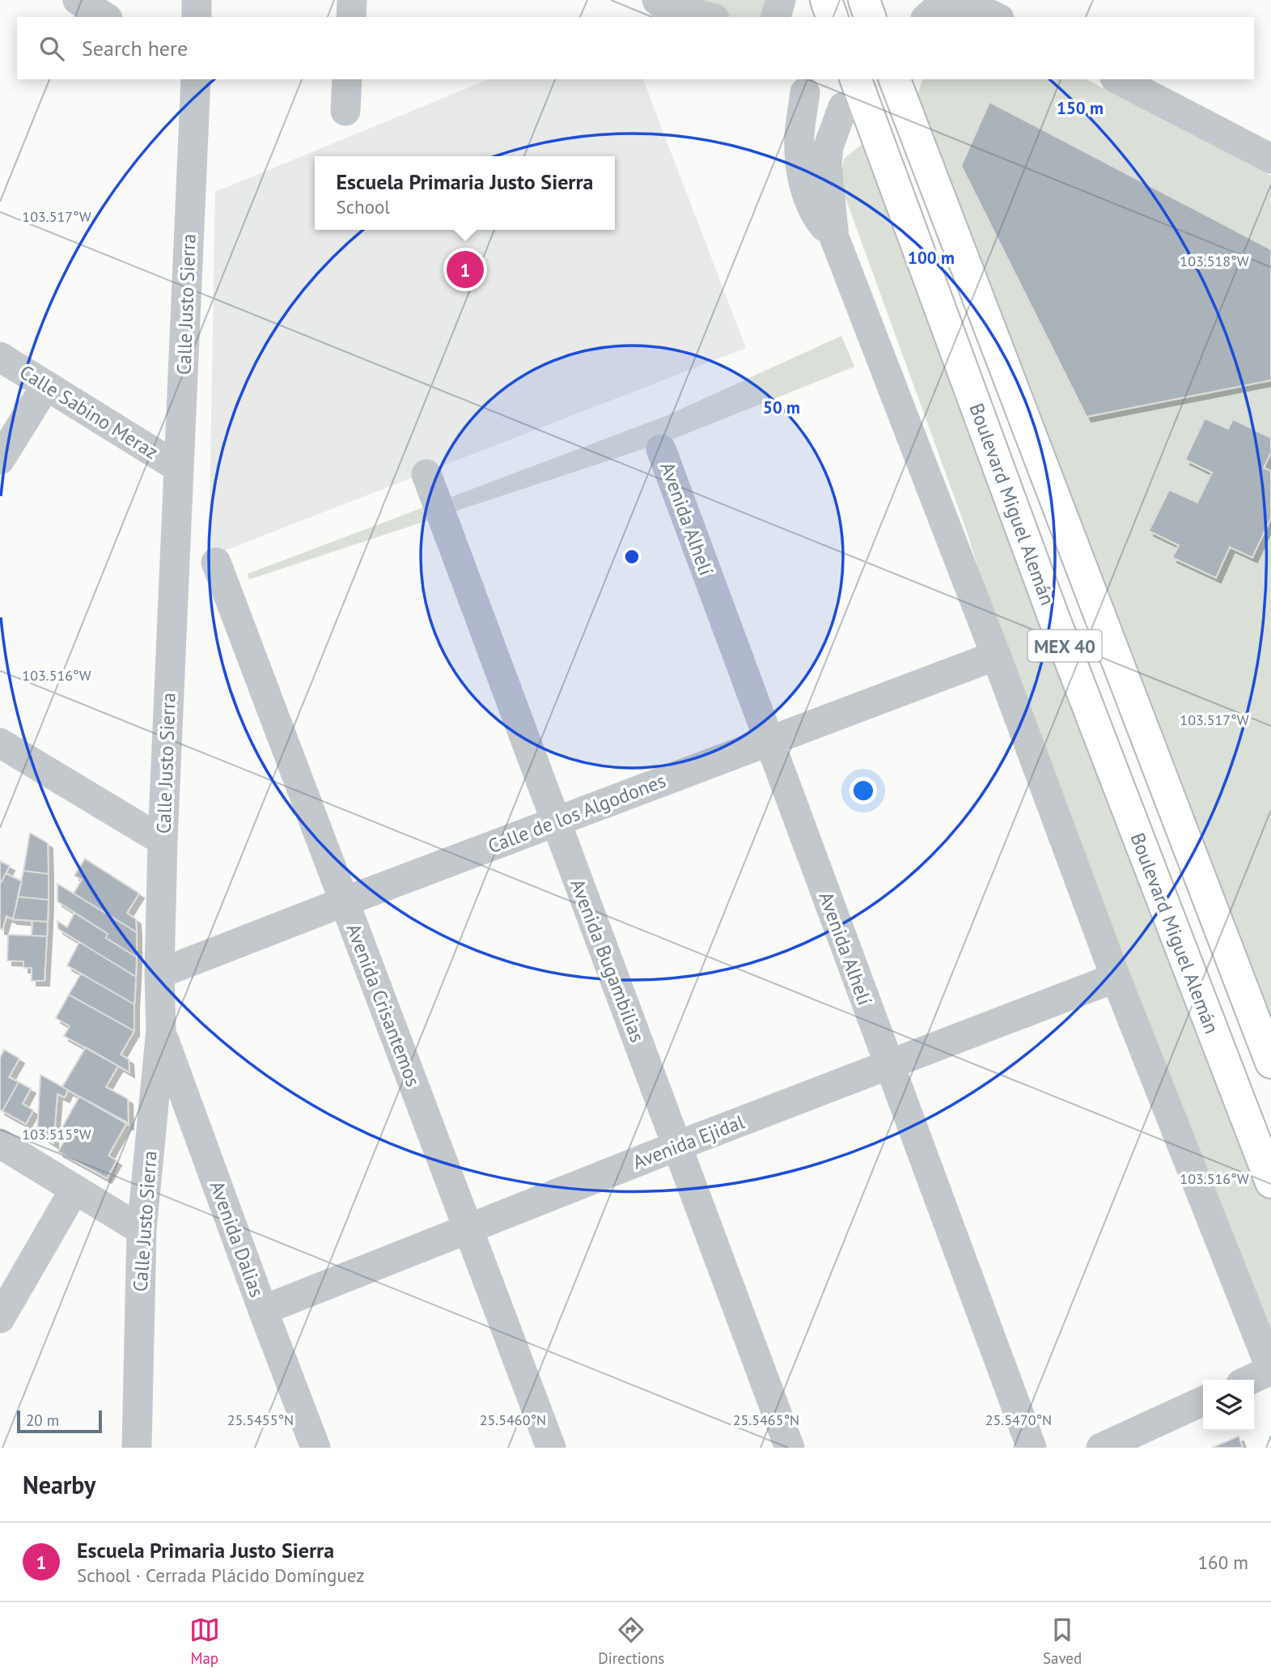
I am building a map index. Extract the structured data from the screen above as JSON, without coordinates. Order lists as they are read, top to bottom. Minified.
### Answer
{"streets":{"main road":["Boulevard Miguel Alemán","MEX 40"],"street":["Calle Justo Sierra","Calle Sabino Meraz","Avenida Alhelí","Calle de los Algodones","Avenida Bugambilias","Avenida Crisantemos","Avenida Ejidal","Avenida Dalias"]},"crossings":[["Calle Justo Sierra","Calle Sabino Meraz"],["Calle Justo Sierra","Calle de los Algodones"],["Calle Justo Sierra","Avenida Dalias"],["Avenida Alhelí","Calle de los Algodones"],["Avenida Alhelí","Avenida Ejidal"],["Calle de los Algodones","Avenida Bugambilias"],["Calle de los Algodones","Avenida Crisantemos"],["Avenida Bugambilias","Avenida Ejidal"],["Avenida Crisantemos","Avenida Ejidal"],["Avenida Ejidal","Avenida Dalias"]],"scale_bar":"20 m","page":{"search":"Search here","popup":["Escuela Primaria Justo Sierra","School"],"pins":"1","scale":"20 m","heading":"Nearby","list":[{"mark":"1","name":"Escuela Primaria Justo Sierra","note":"School · Cerrada Plácido Domínguez","value":"160 m"}],"nav":["Map","Directions","Saved"]},"coordinates":["103.517°W","103.518°W","103.516°W","103.515°W","25.5455°N","25.5460°N","25.5465°N","25.5470°N"],"rings":["150 m","100 m","50 m"]}
